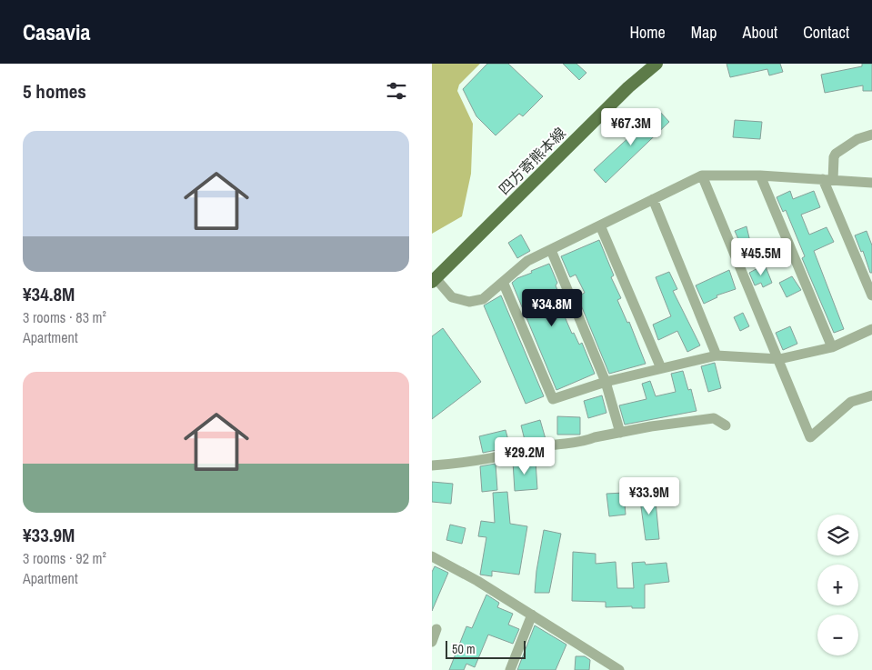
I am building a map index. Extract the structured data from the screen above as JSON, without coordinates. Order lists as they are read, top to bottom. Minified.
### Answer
{"streets":{"main road":["四方寄熊本線"]},"scale_bar":"50 m","page":{"header":"Casavia","nav":["Home","Map","About","Contact"],"heading":"5 homes","price":["¥67.3M","¥45.5M","¥34.8M","¥29.2M","¥33.9M"],"list":[{"name":"¥34.8M","note":"3 rooms · 83 m² · Apartment"},{"name":"¥33.9M","note":"3 rooms · 92 m² · Apartment"}],"map_buttons":["+","−"],"scale":"50 m"}}
